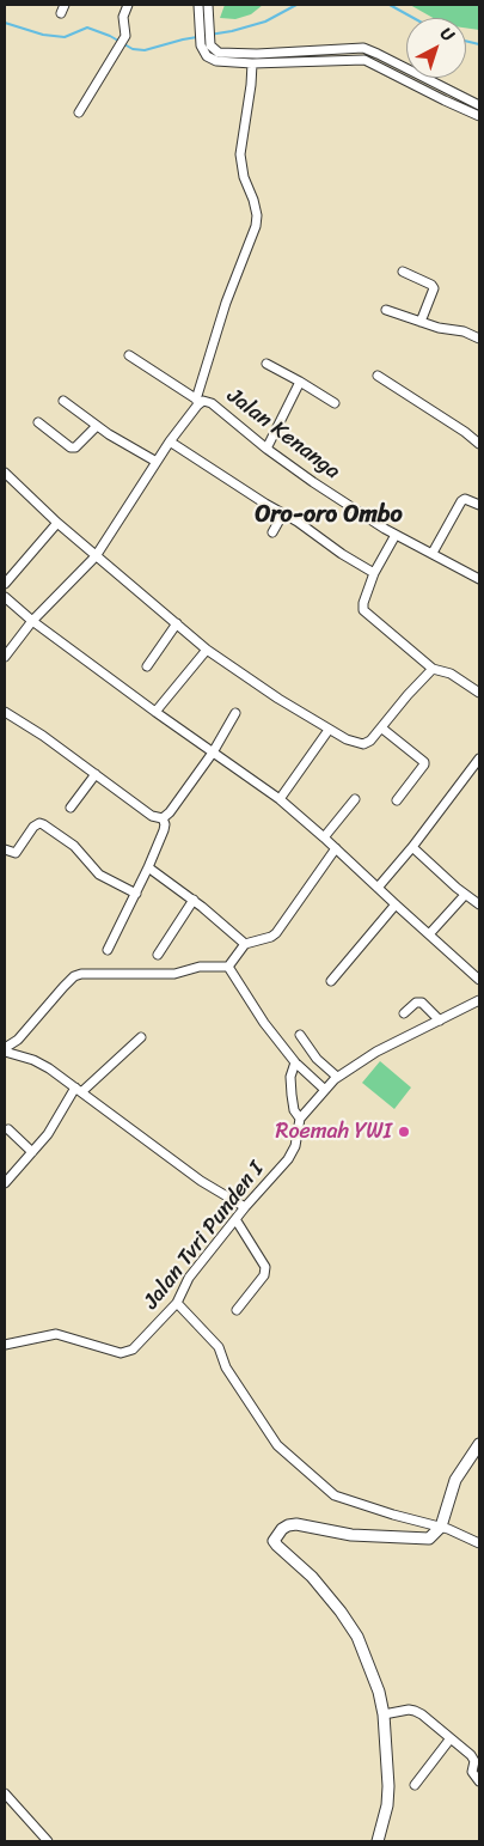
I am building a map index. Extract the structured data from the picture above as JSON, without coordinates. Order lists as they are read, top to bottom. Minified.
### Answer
{"streets":{"street":["Jalan Kenanga","Jalan Tvri Punden I"]},"districts":["Oro-oro Ombo"],"places":["Roemah YWI"],"north":"top right"}
